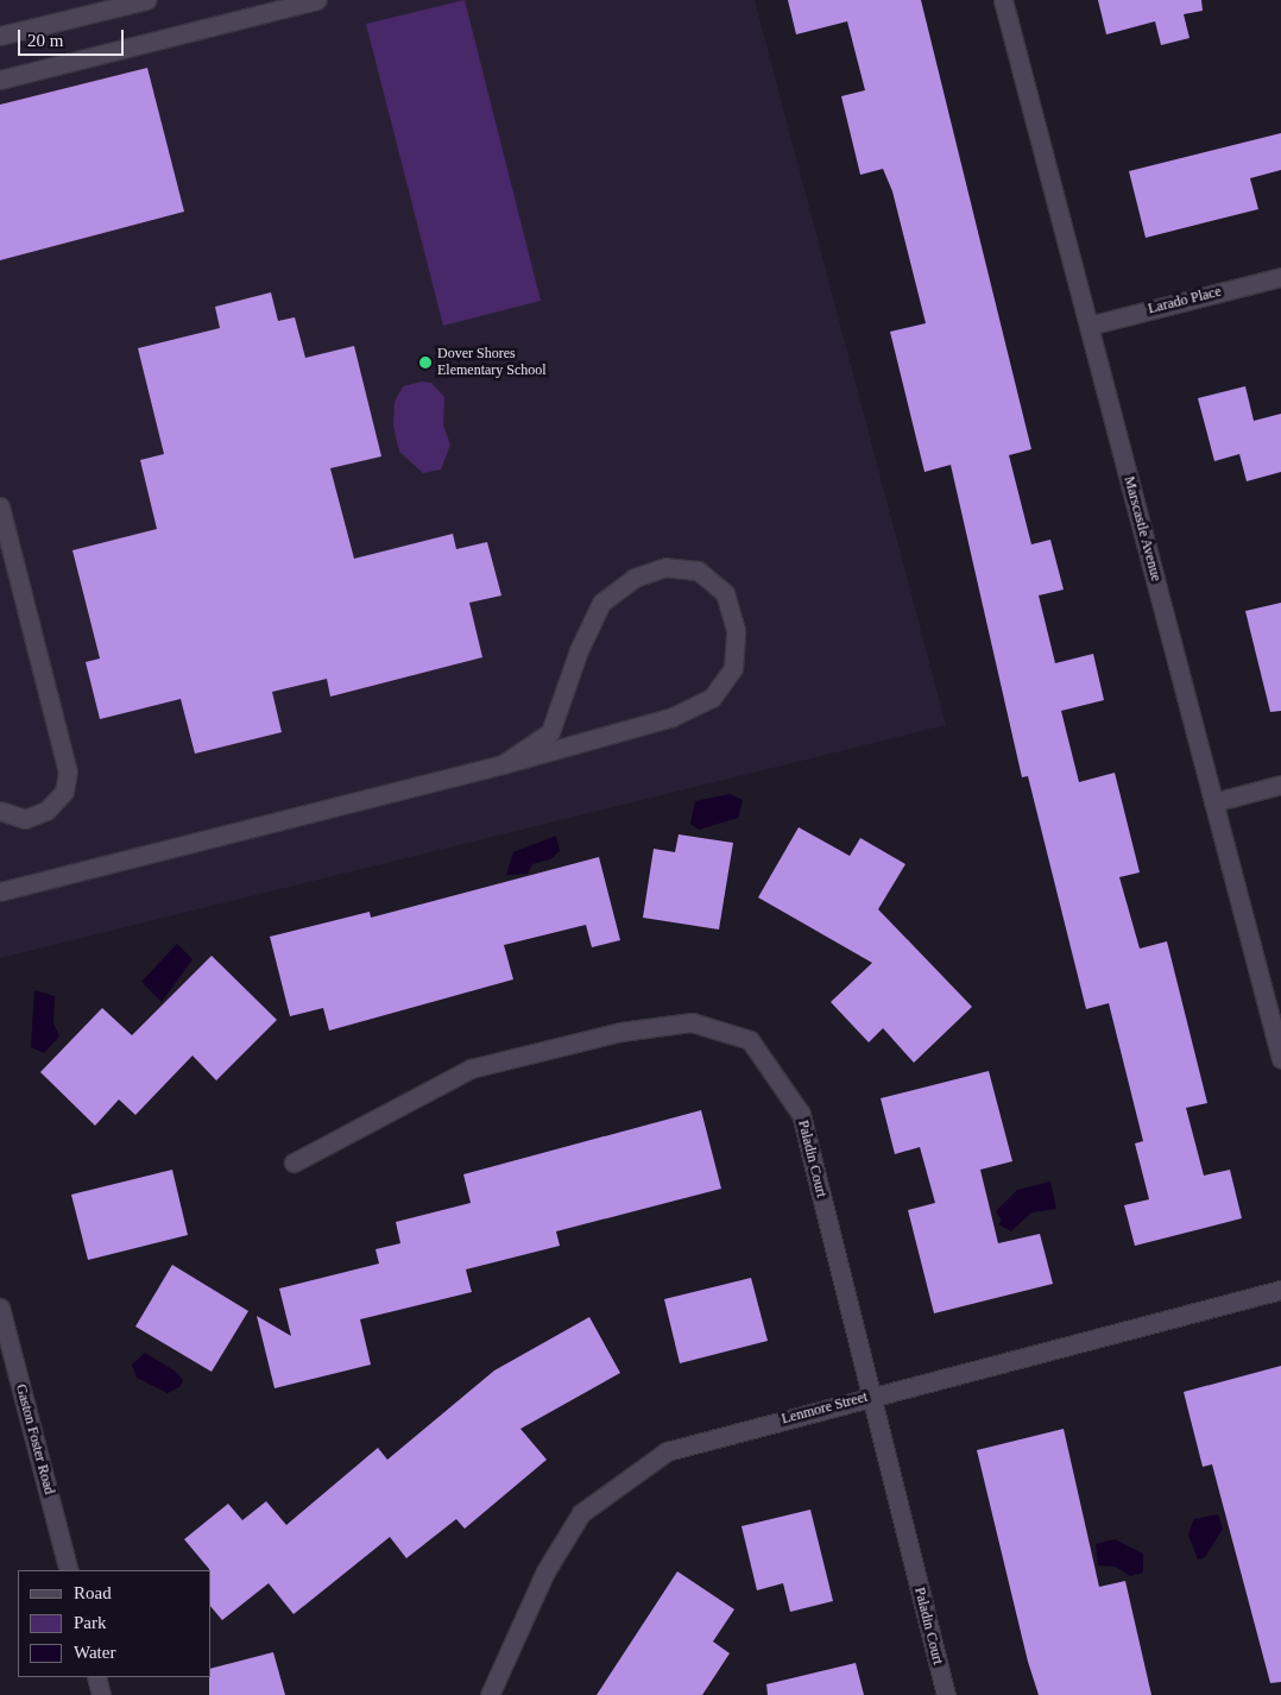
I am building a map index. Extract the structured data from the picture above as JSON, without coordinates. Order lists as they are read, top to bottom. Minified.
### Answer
{"streets":{"street":["Larado Place","Marscastle Avenue","Paladin Court","Lenmore Street","Gaston Foster Road"]},"crossings":[["Larado Place","Marscastle Avenue"],["Paladin Court","Lenmore Street"]],"places":["Dover Shores Elementary School"],"legend":["Road","Park","Water"],"scale_bar":"20 m"}
